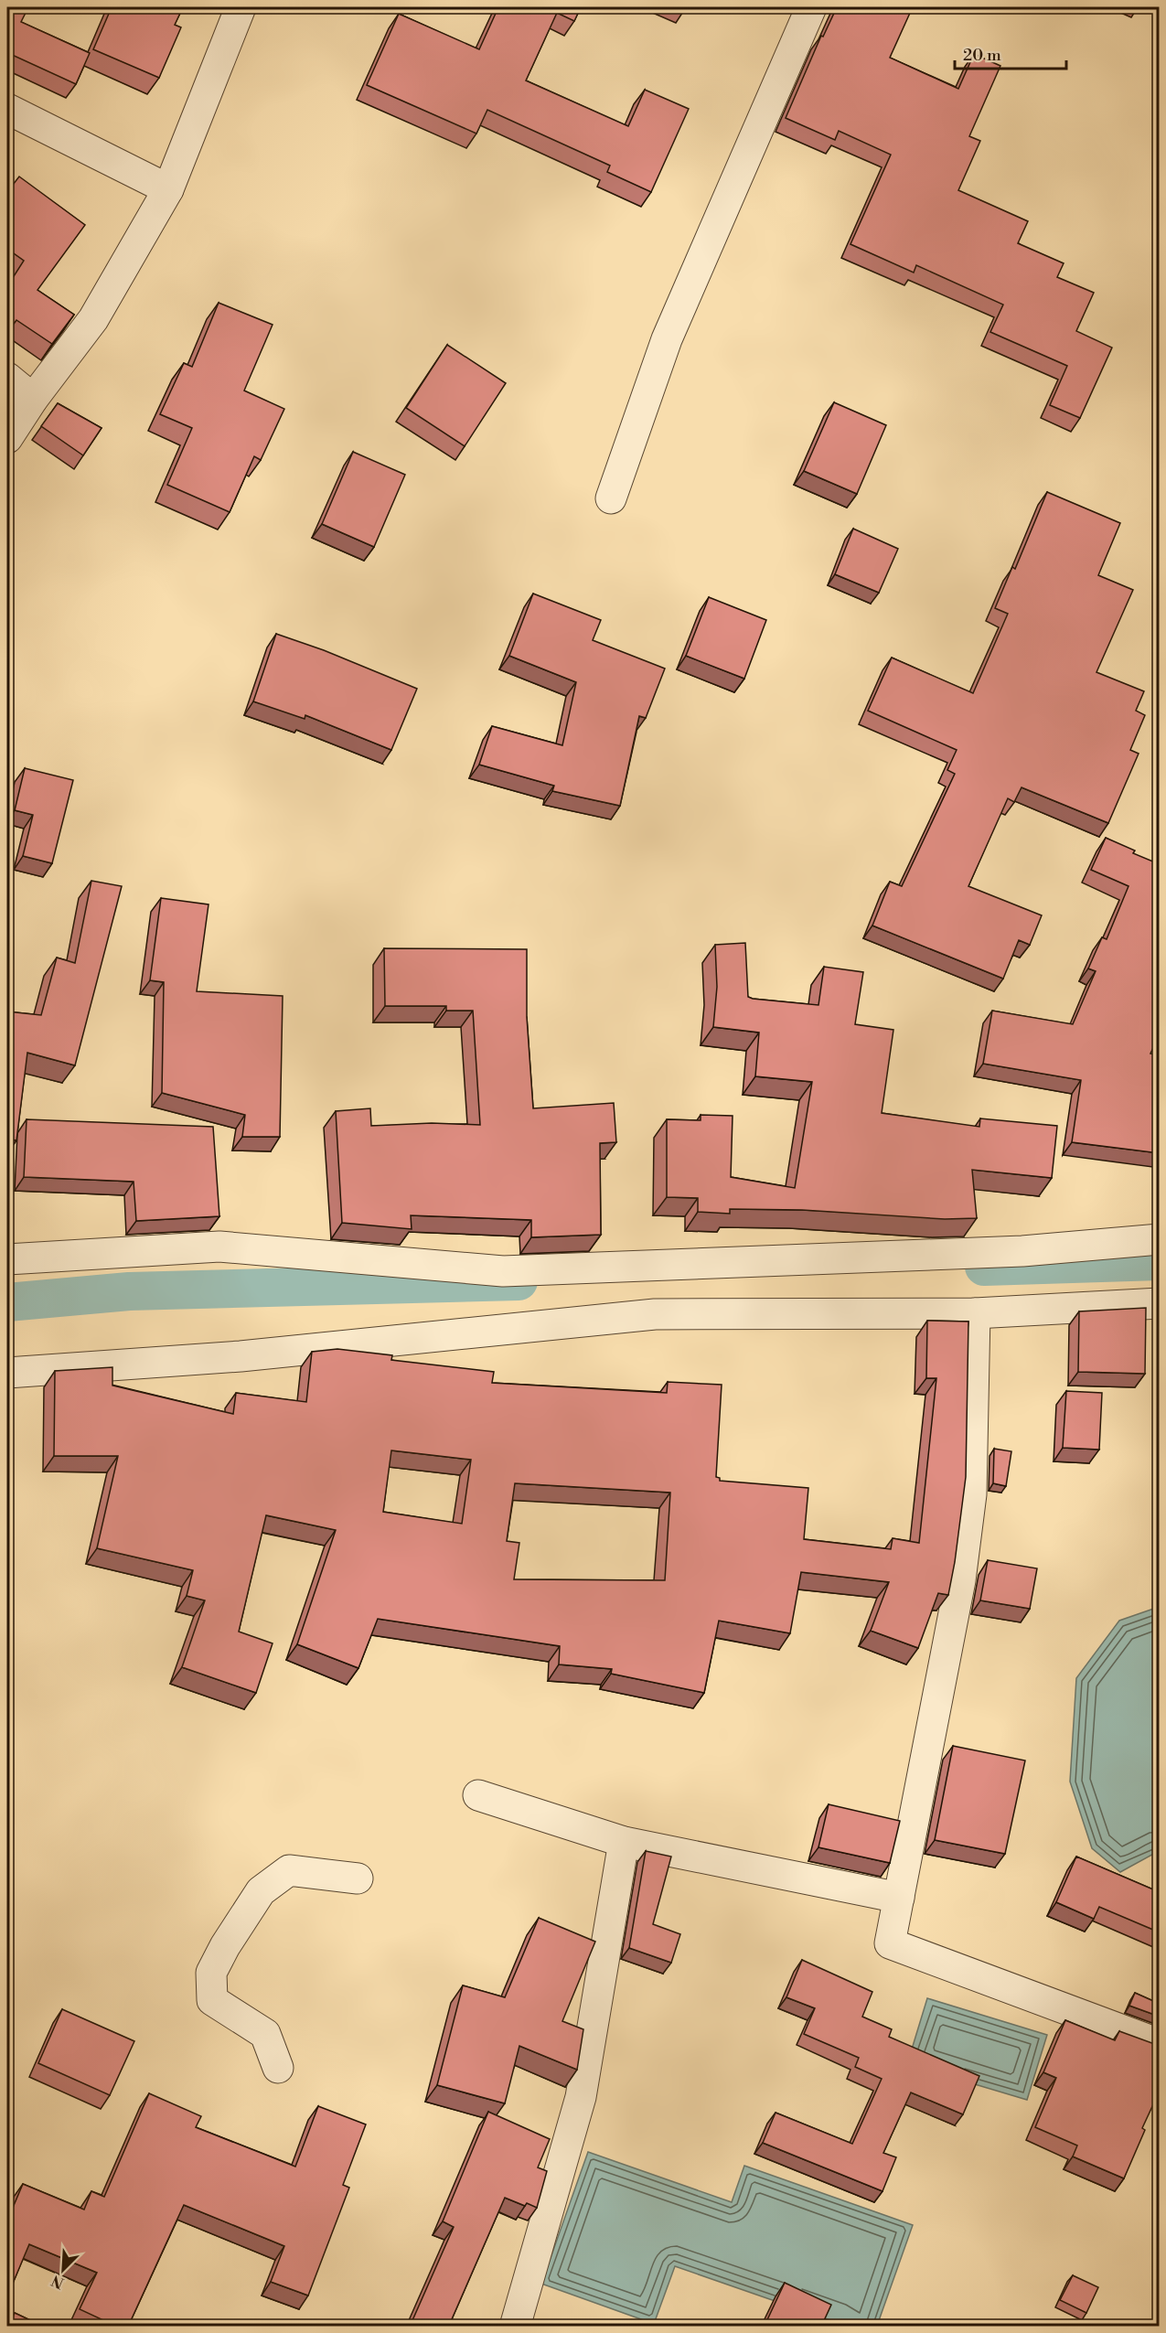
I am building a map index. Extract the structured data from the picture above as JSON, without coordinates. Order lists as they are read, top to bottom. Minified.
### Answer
{"scale_bar":"20 m","north":"bottom left"}
